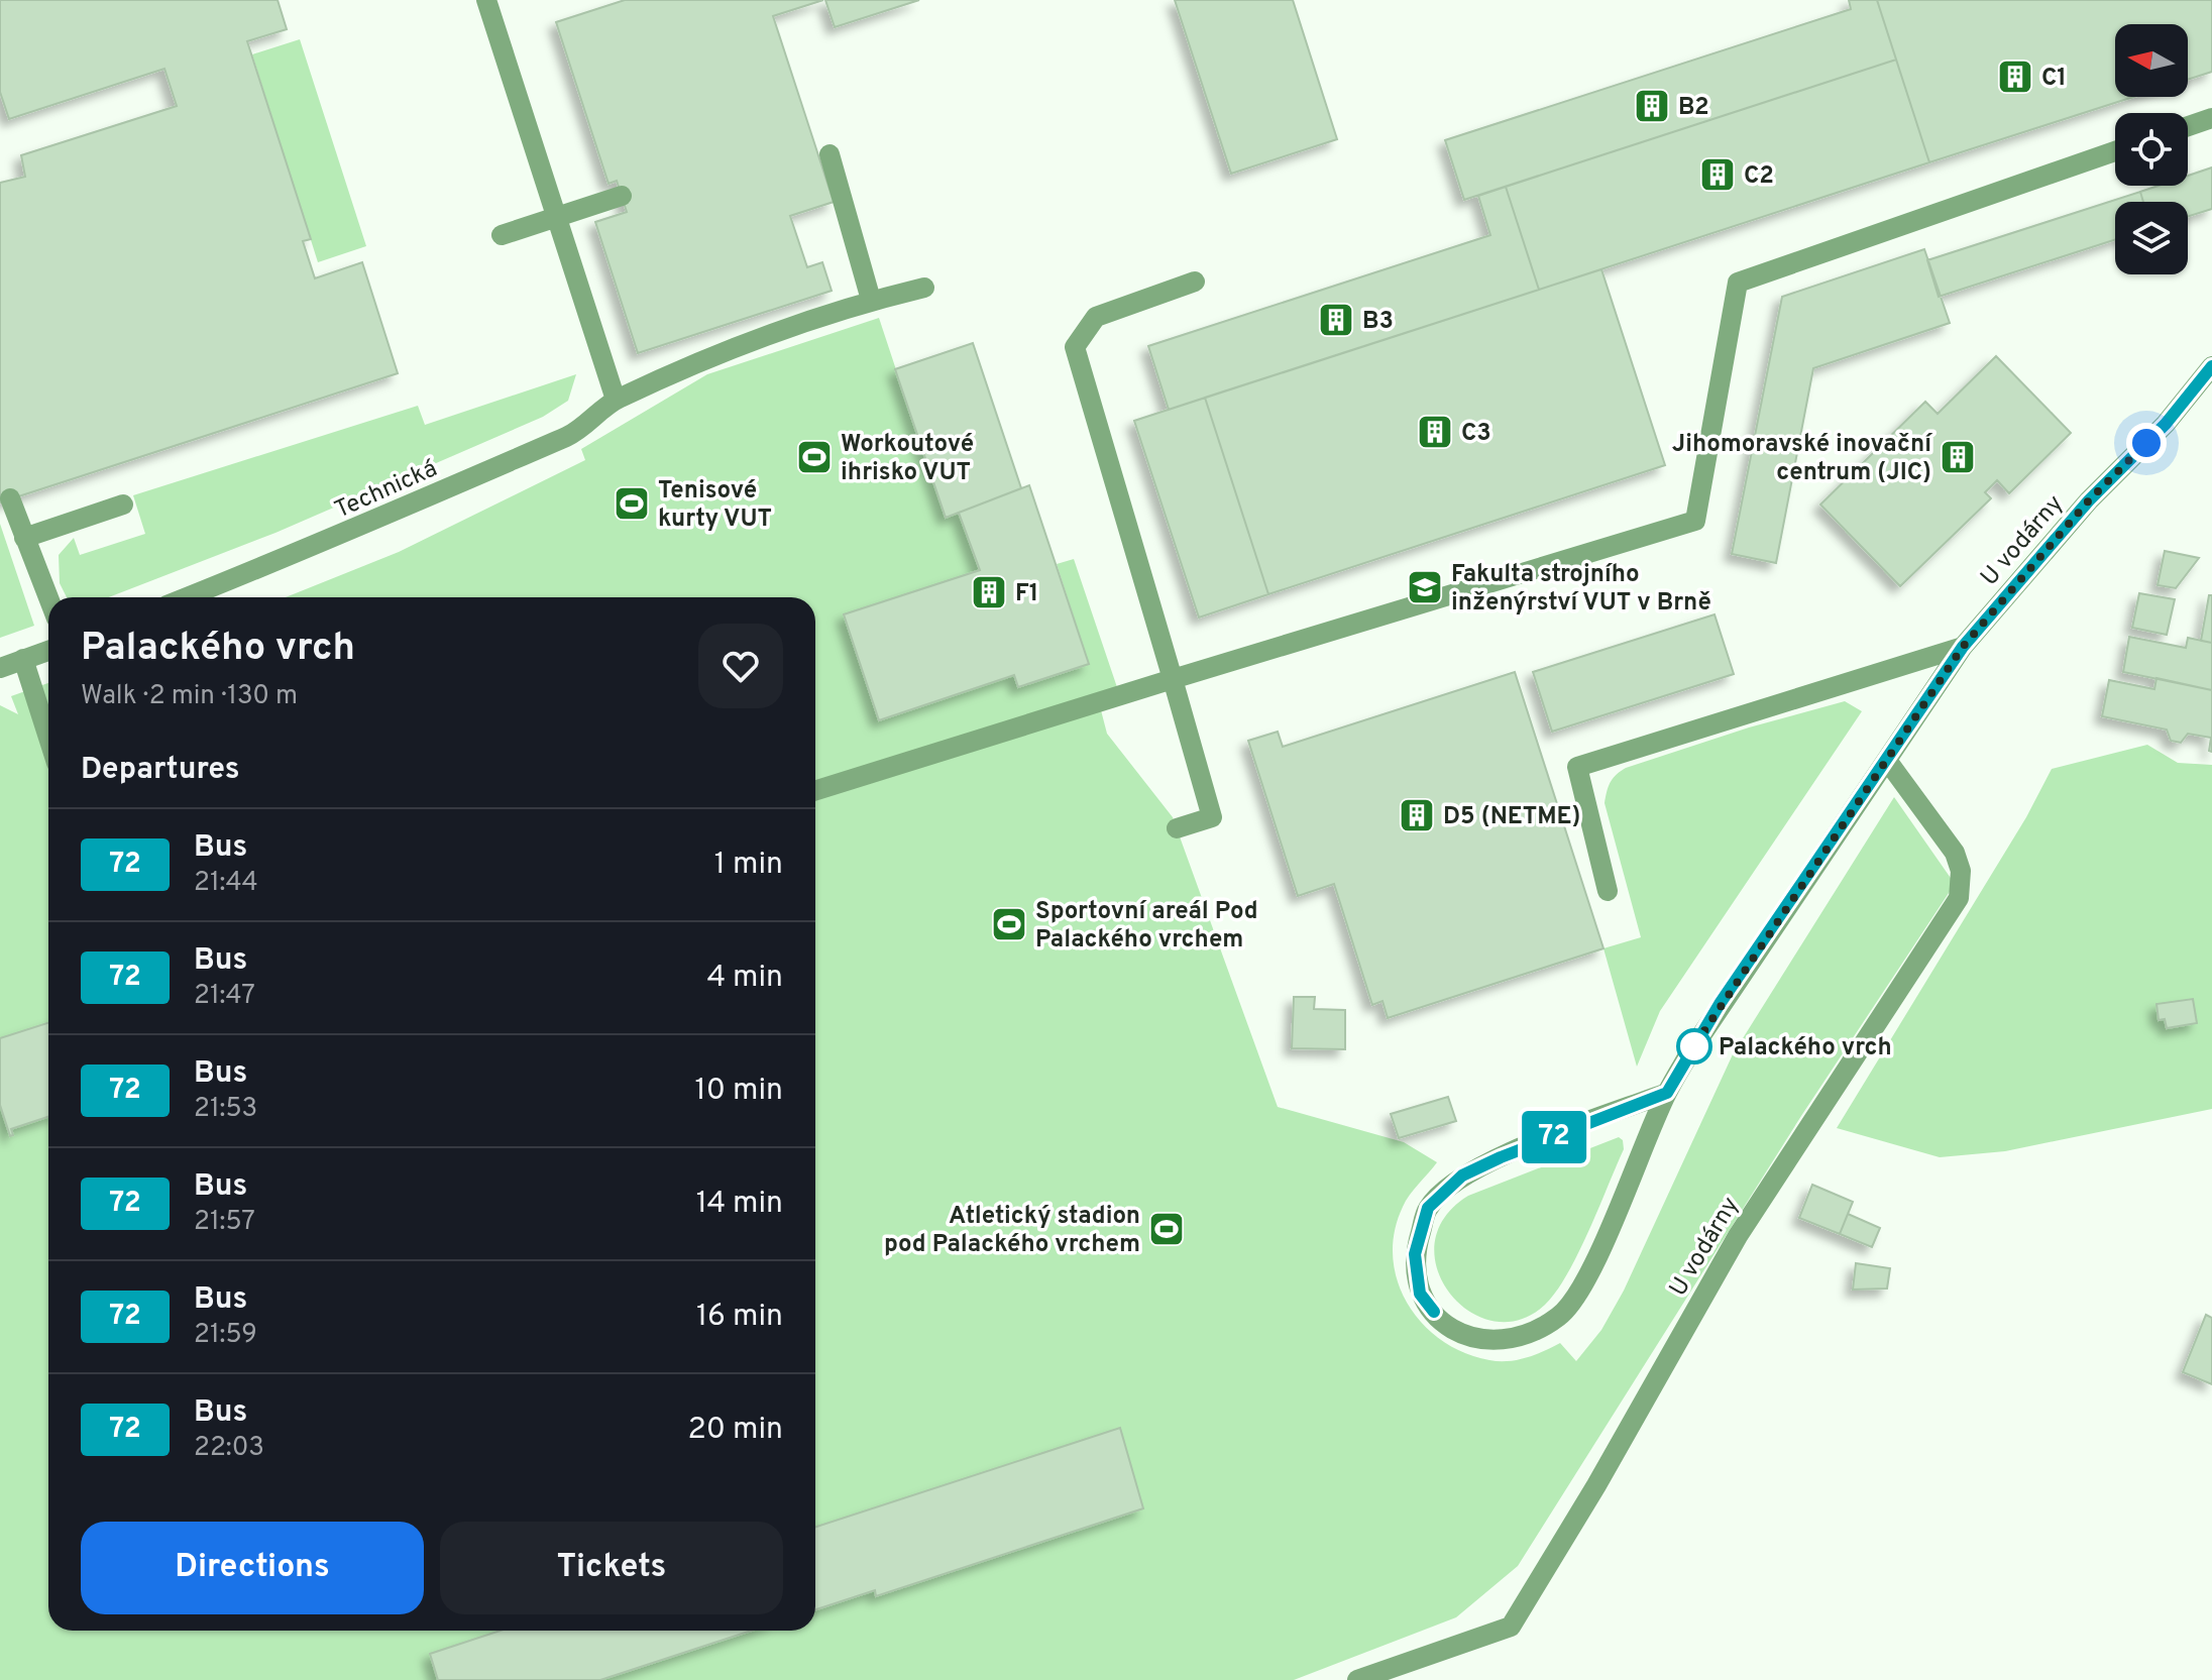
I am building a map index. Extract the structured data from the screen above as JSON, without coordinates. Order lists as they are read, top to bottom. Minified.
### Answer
{"streets":{"street":["Technická","U vodárny"]},"places":{"building":["C1","B2","C2","B3","C3","Jihomoravské inovační centrum (JIC)","F1","D5 (NETME)"],"sports":["Workoutové ihrisko VUT","Tenisové kurty VUT","Sportovní areál Pod Palackého vrchem","Atletický stadion pod Palackého vrchem"],"school or university":["Fakulta strojního inženýrství VUT v Brně"],"other":["Palackého vrch"]},"lines":["bus line 72"],"north":"left","page":{"on_map":"72","heading":[["Palackého vrch","Walk · 2 min · 130 m"],"Departures"],"list":[{"mark":"72","name":"Bus","note":"21:44","value":"1 min"},{"mark":"72","name":"Bus","note":"21:47","value":"4 min"},{"mark":"72","name":"Bus","note":"21:53","value":"10 min"},{"mark":"72","name":"Bus","note":"21:57","value":"14 min"},{"mark":"72","name":"Bus","note":"21:59","value":"16 min"},{"mark":"72","name":"Bus","note":"22:03","value":"20 min"}],"buttons":["Directions","Tickets"]}}
